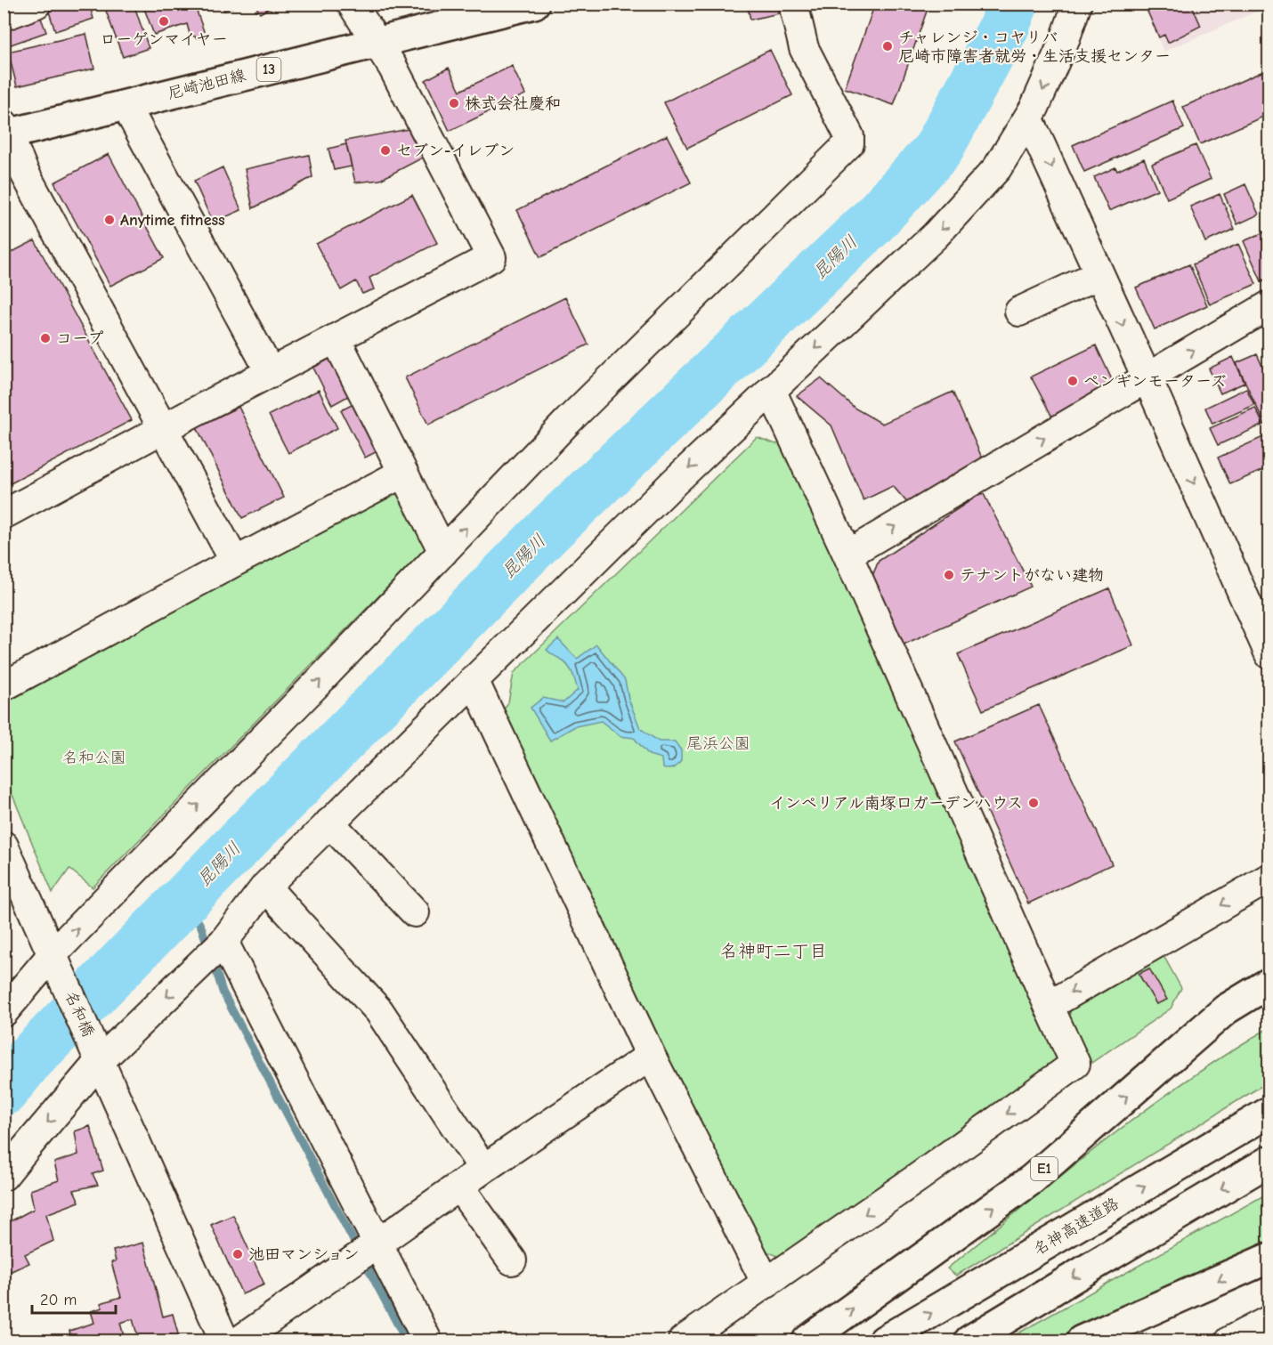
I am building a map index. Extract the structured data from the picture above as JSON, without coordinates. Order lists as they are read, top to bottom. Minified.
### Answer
{"streets":{"main road":["13","尼崎池田線","E1","名神高速道路"],"street":["名和橋"]},"districts":["名神町二丁目"],"water":["昆陽川"],"parks":["尾浜公園","名和公園"],"places":["ローゲンマイヤー","チャレンジ・コヤリバ 尼崎市障害者就労・生活支援センター","株式会社慶和","セブン-イレブン","Anytime fitness","コープ","ペンギンモーターズ","テナントがない建物","インペリアル南塚口ガーデンハウス","池田マンション"],"scale_bar":"20 m"}
